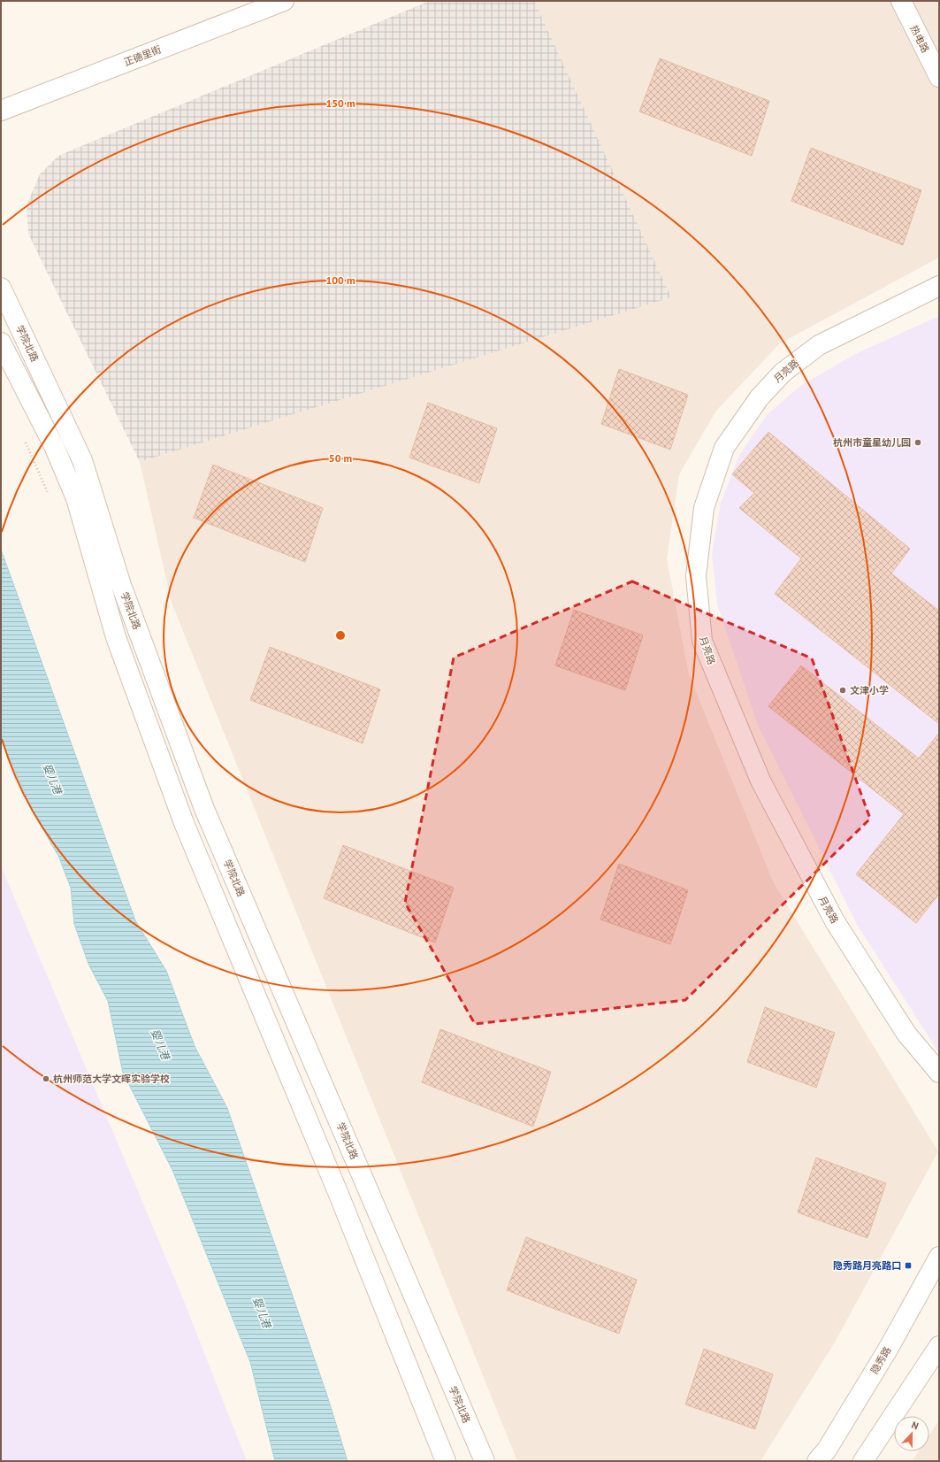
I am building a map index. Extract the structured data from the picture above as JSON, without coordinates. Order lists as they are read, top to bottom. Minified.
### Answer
{"streets":{"main road":["热电路","正德里街","学院北路","月亮路","隐秀路"]},"water":["婴儿港"],"places":{"other":["杭州市童星幼儿园","文津小学","杭州师范大学文晖实验学校"],"transit":["隐秀路月亮路口"]},"north":"top","rings":["150 m","100 m","50 m"]}
